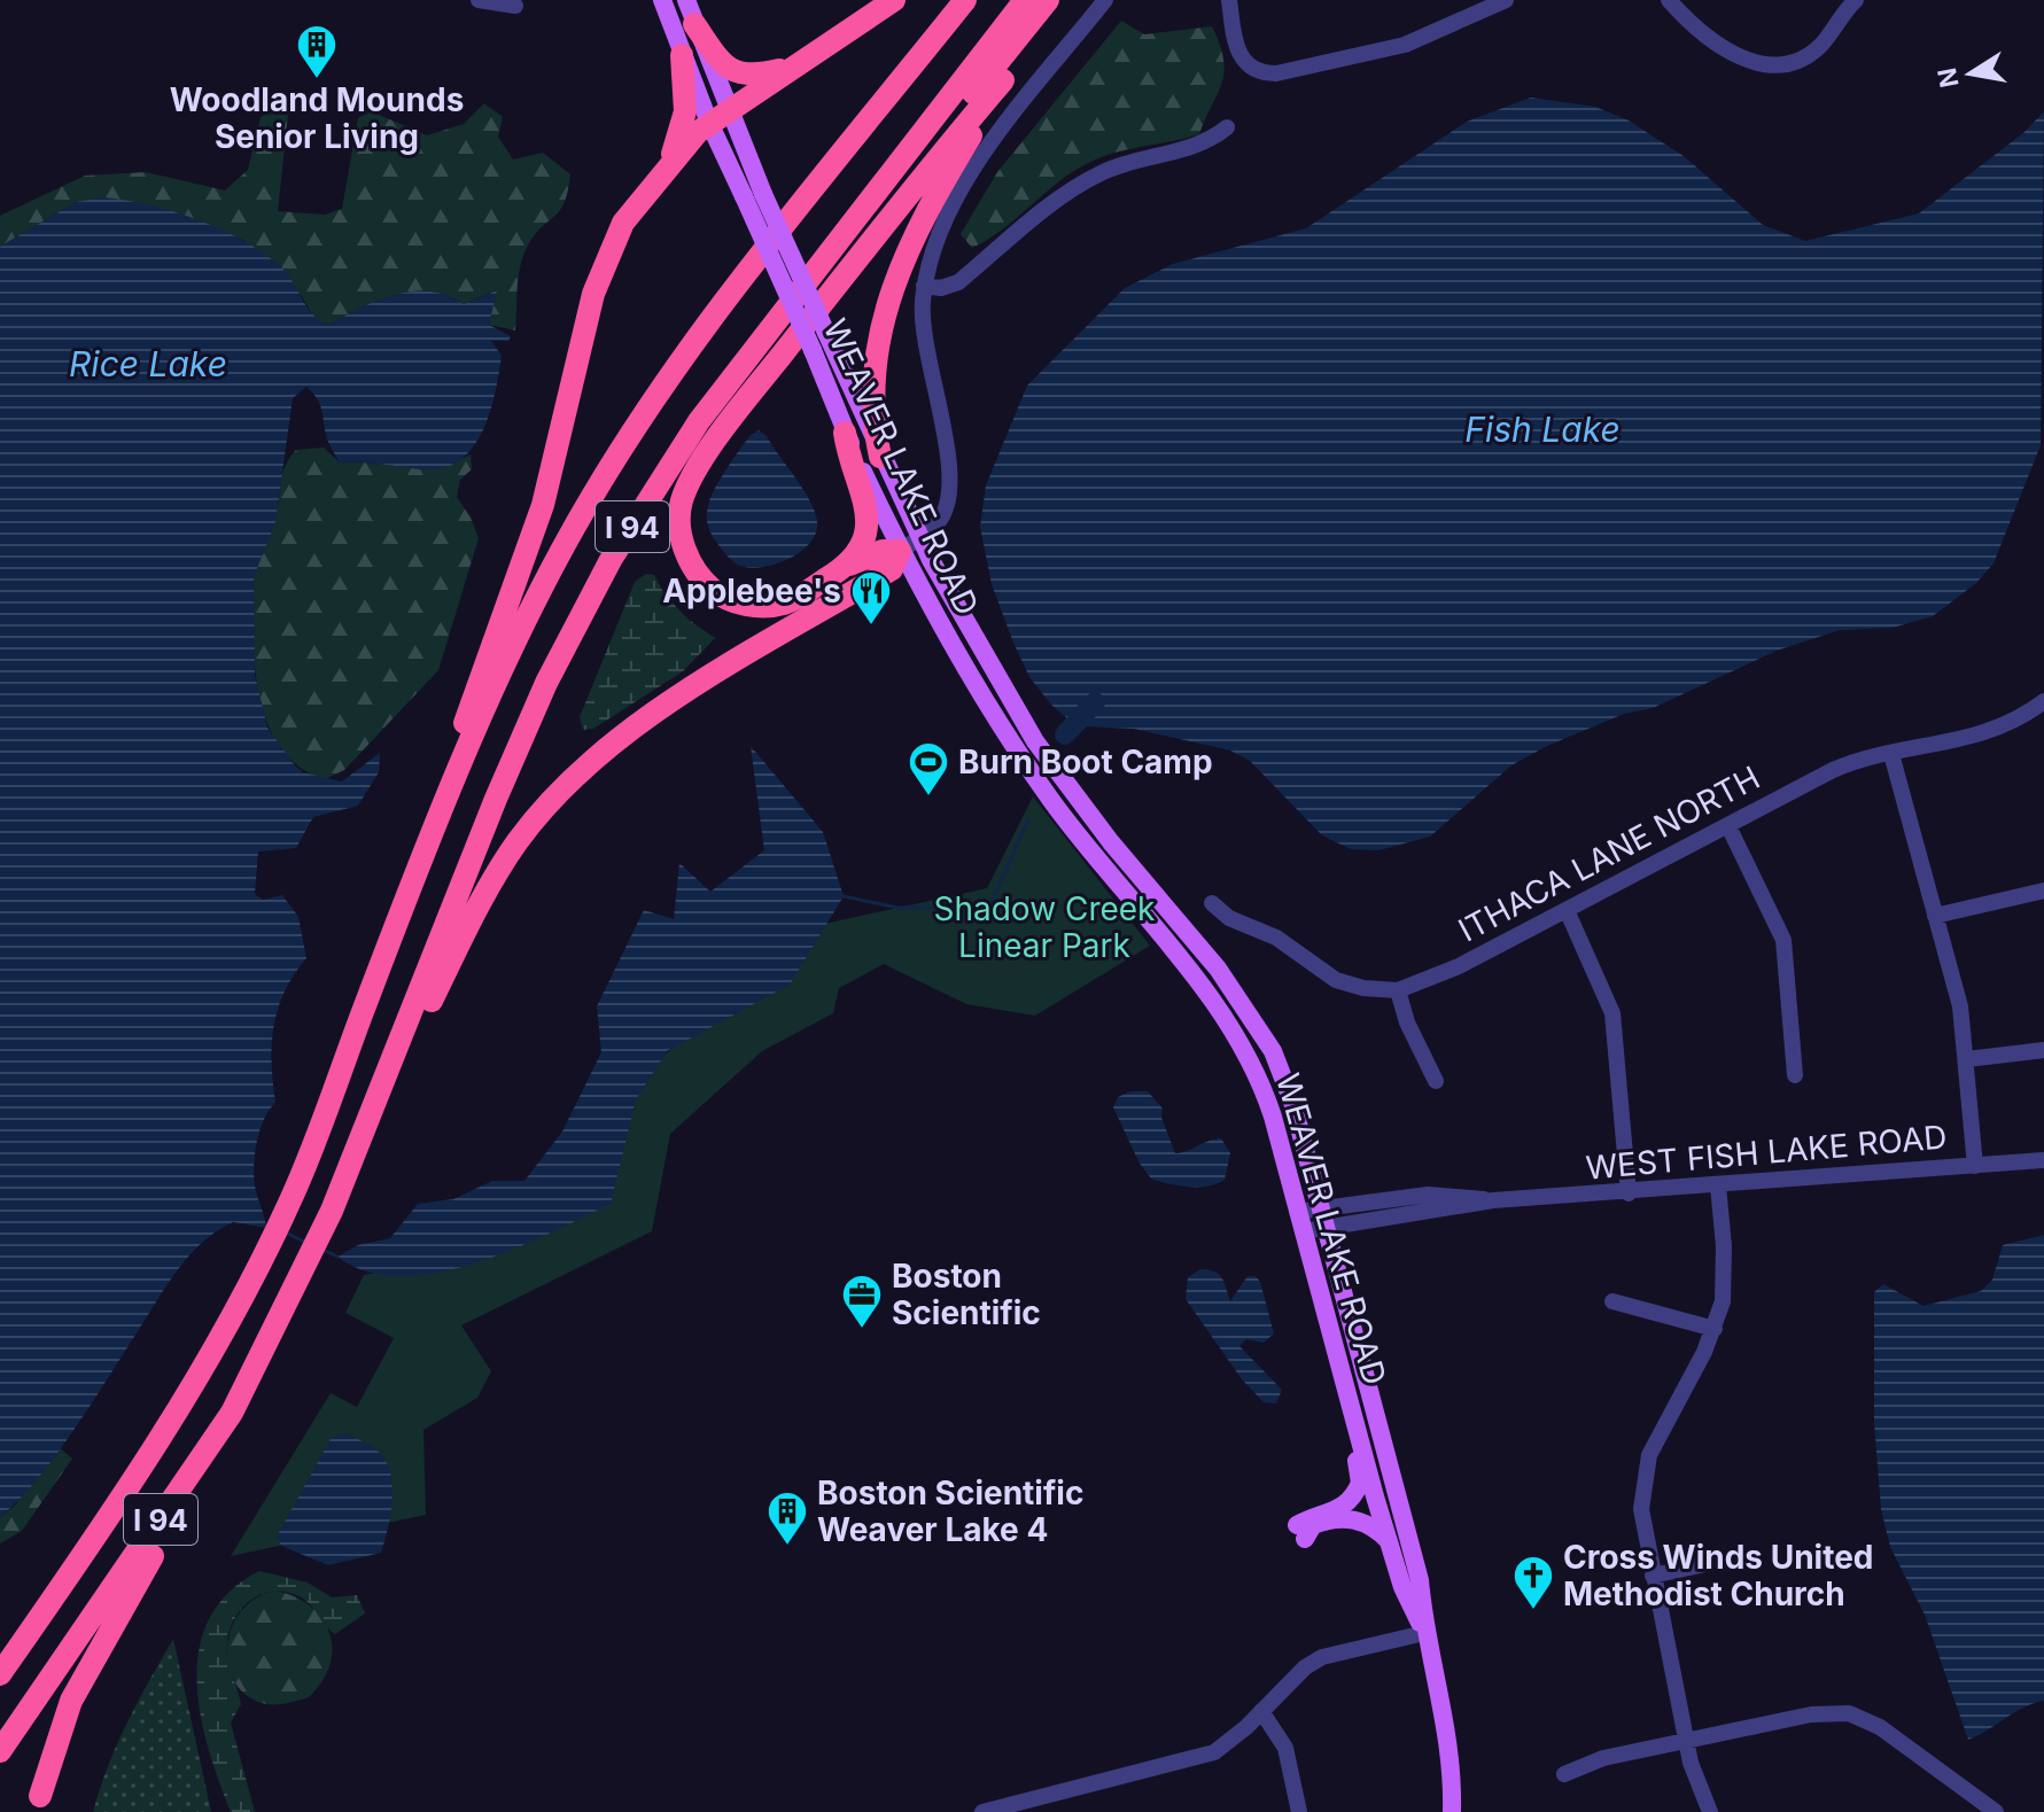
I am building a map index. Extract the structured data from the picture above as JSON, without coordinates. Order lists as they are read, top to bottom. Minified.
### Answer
{"streets":{"highway":["I 94"],"main road":["WEAVER LAKE ROAD"],"street":["ITHACA LANE NORTH","WEST FISH LAKE ROAD"]},"crossings":[["WEAVER LAKE ROAD","WEST FISH LAKE ROAD"]],"water":["Rice Lake","Fish Lake"],"parks":["Shadow Creek Linear Park"],"places":{"building":["Woodland Mounds Senior Living","Boston Scientific Weaver Lake 4"],"restaurant":["Applebee's"],"sports":["Burn Boot Camp"],"office":["Boston Scientific"],"church":["Cross Winds United Methodist Church"]},"north":"left"}
